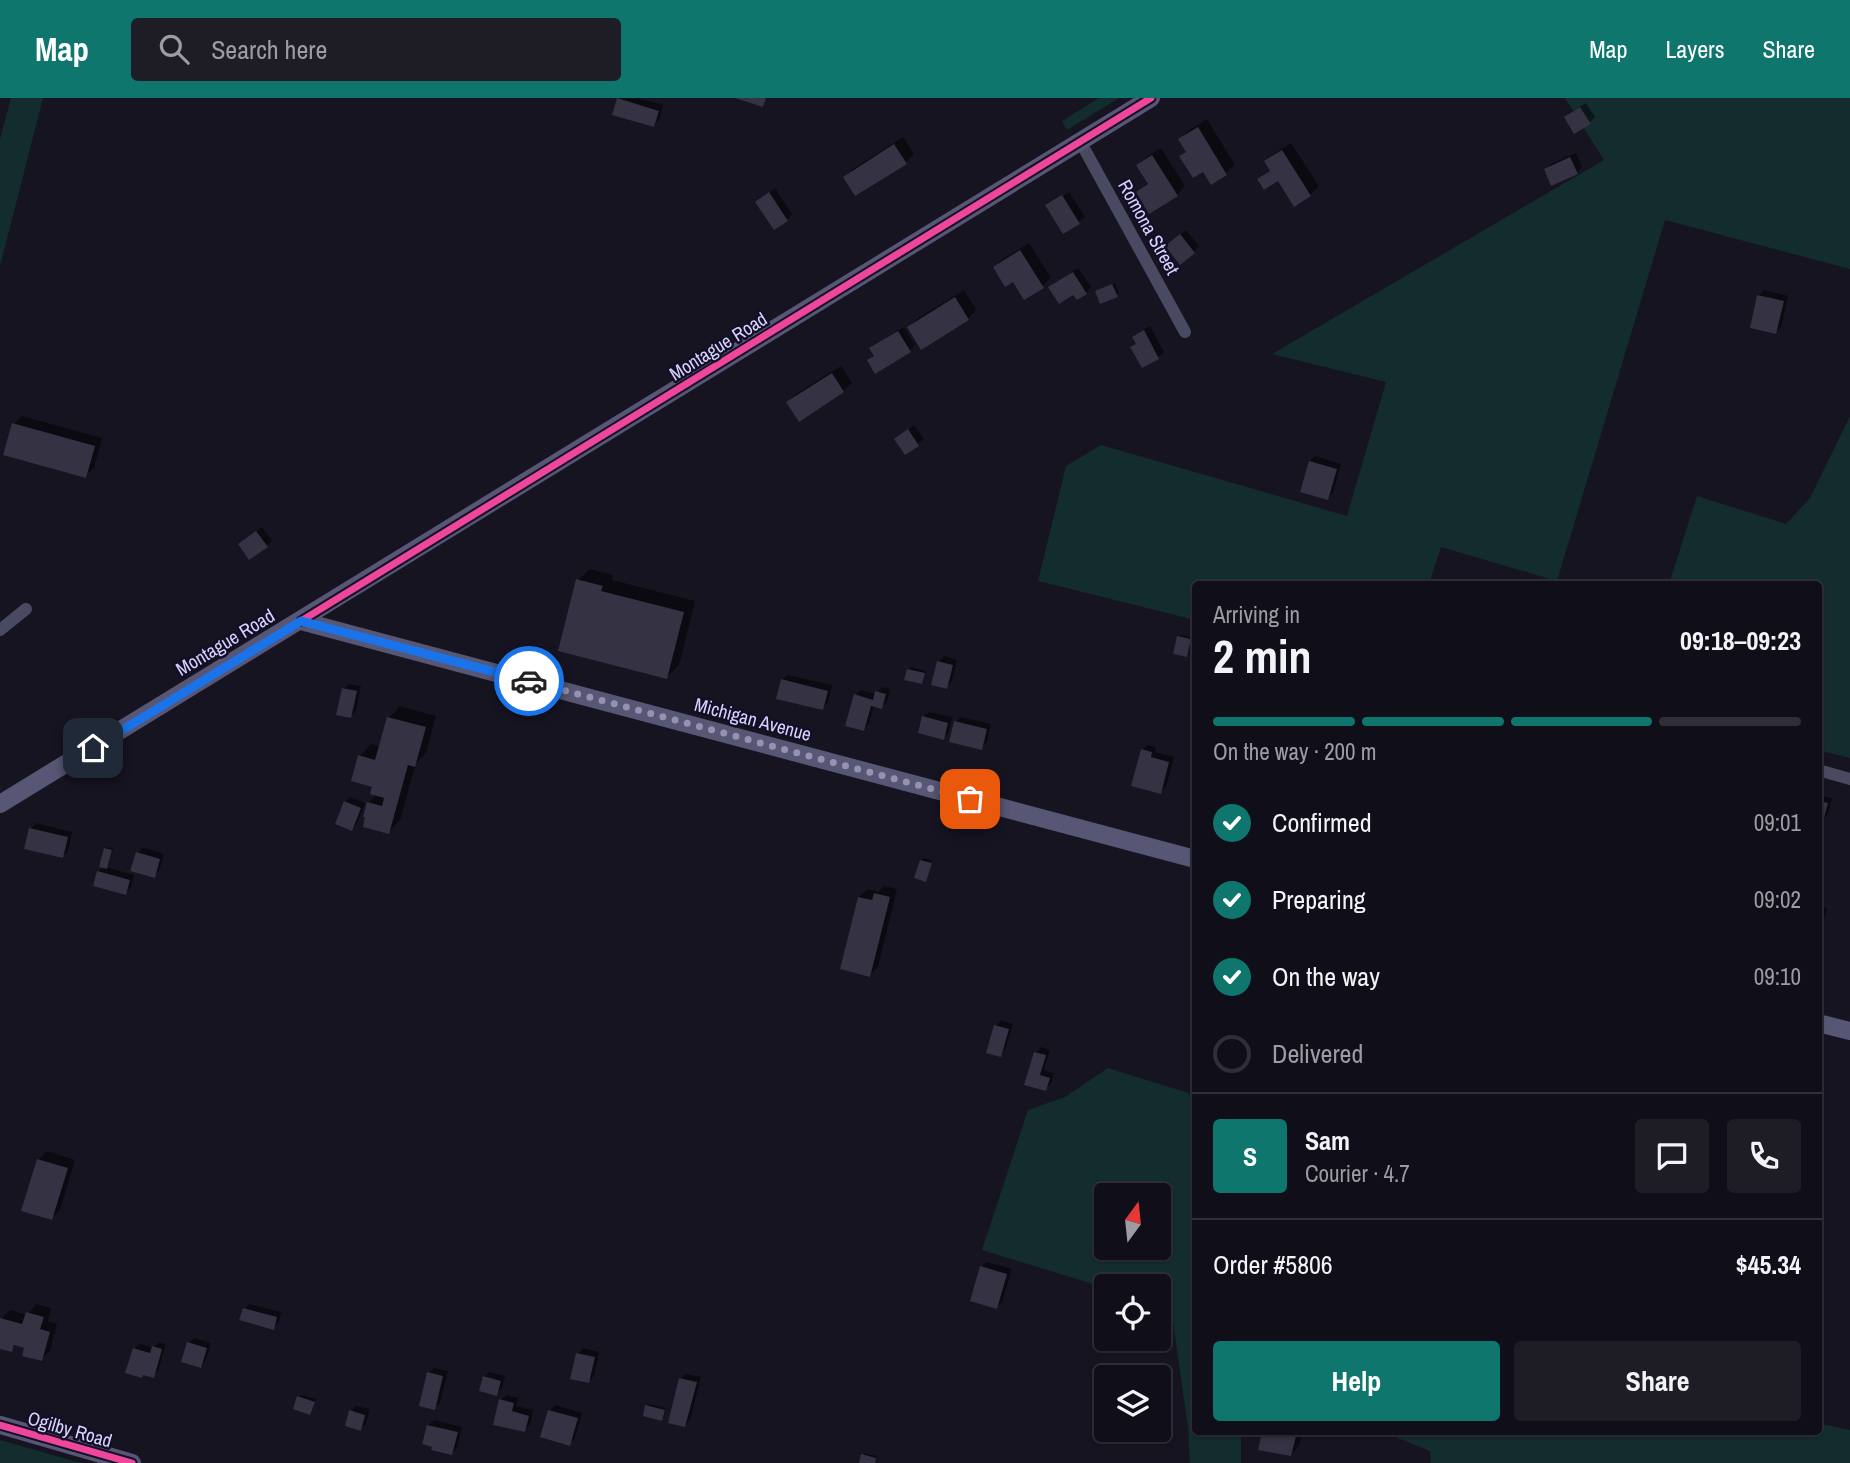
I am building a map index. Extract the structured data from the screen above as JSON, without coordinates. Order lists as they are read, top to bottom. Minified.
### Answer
{"streets":{"main road":["Montague Road","Michigan Avenue","Ogilby Road"],"street":["Romona Street"]},"crossings":[["Romona Street","Montague Road"],["Montague Road","Michigan Avenue"]],"north":"top","page":{"header":"Map","search":"Search here","nav":["Map","Layers","Share"],"heading":["2 min","Arriving in","09:18–09:23"],"panel":["Sam","Courier · 4.7","Order #5806","$45.34"],"bar":"On the way · 200 m","list":[["Confirmed","09:01"],["Preparing","09:02"],["On the way","09:10"],"Delivered"],"round":"S","buttons":["Help","Share"]}}
